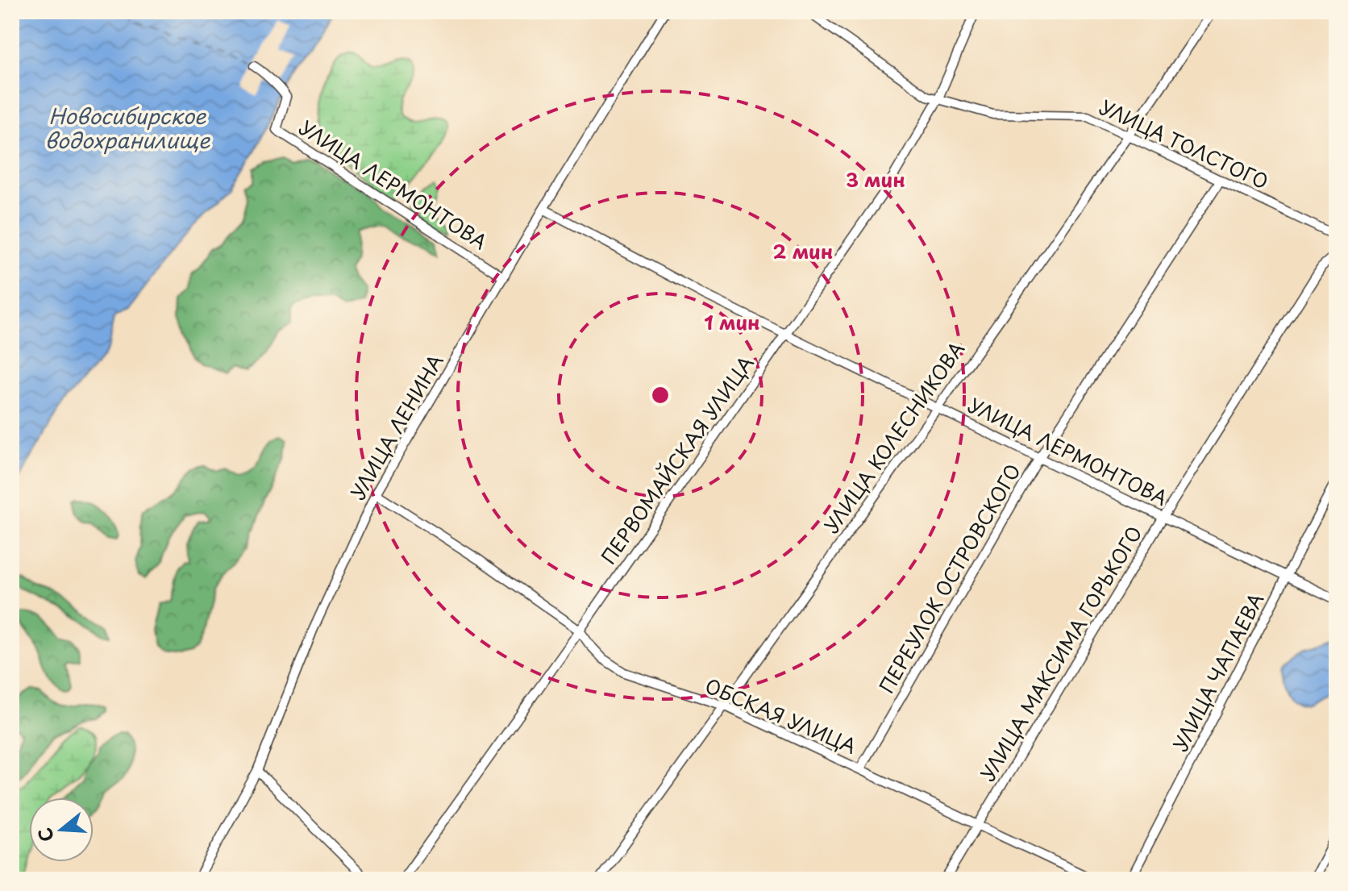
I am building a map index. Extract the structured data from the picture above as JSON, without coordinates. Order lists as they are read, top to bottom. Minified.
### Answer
{"streets":{"street":["УЛИЦА ТОЛСТОГО","УЛИЦА ЛЕРМОНТОВА","УЛИЦА ЛЕНИНА","УЛИЦА КОЛЕСНИКОВА","ПЕРВОМАЙСКАЯ УЛИЦА","ПЕРЕУЛОК ОСТРОВСКОГО","УЛИЦА МАКСИМА ГОРЬКОГО","УЛИЦА ЧАПАЕВА","ОБСКАЯ УЛИЦА"]},"crossings":[["УЛИЦА ТОЛСТОГО","УЛИЦА КОЛЕСНИКОВА"],["УЛИЦА ТОЛСТОГО","ПЕРВОМАЙСКАЯ УЛИЦА"],["УЛИЦА ТОЛСТОГО","ПЕРЕУЛОК ОСТРОВСКОГО"],["УЛИЦА ЛЕРМОНТОВА","УЛИЦА ЛЕНИНА"],["УЛИЦА ЛЕРМОНТОВА","УЛИЦА КОЛЕСНИКОВА"],["УЛИЦА ЛЕРМОНТОВА","ПЕРВОМАЙСКАЯ УЛИЦА"],["УЛИЦА ЛЕРМОНТОВА","ПЕРЕУЛОК ОСТРОВСКОГО"],["УЛИЦА ЛЕРМОНТОВА","УЛИЦА МАКСИМА ГОРЬКОГО"],["УЛИЦА ЛЕРМОНТОВА","УЛИЦА ЧАПАЕВА"],["УЛИЦА ЛЕНИНА","ОБСКАЯ УЛИЦА"],["УЛИЦА КОЛЕСНИКОВА","ОБСКАЯ УЛИЦА"],["ПЕРВОМАЙСКАЯ УЛИЦА","ОБСКАЯ УЛИЦА"],["ПЕРЕУЛОК ОСТРОВСКОГО","ОБСКАЯ УЛИЦА"],["УЛИЦА МАКСИМА ГОРЬКОГО","ОБСКАЯ УЛИЦА"]],"water":["Новосибирское водохранилище"],"north":"left","rings":["3 мин","2 мин","1 мин"]}
